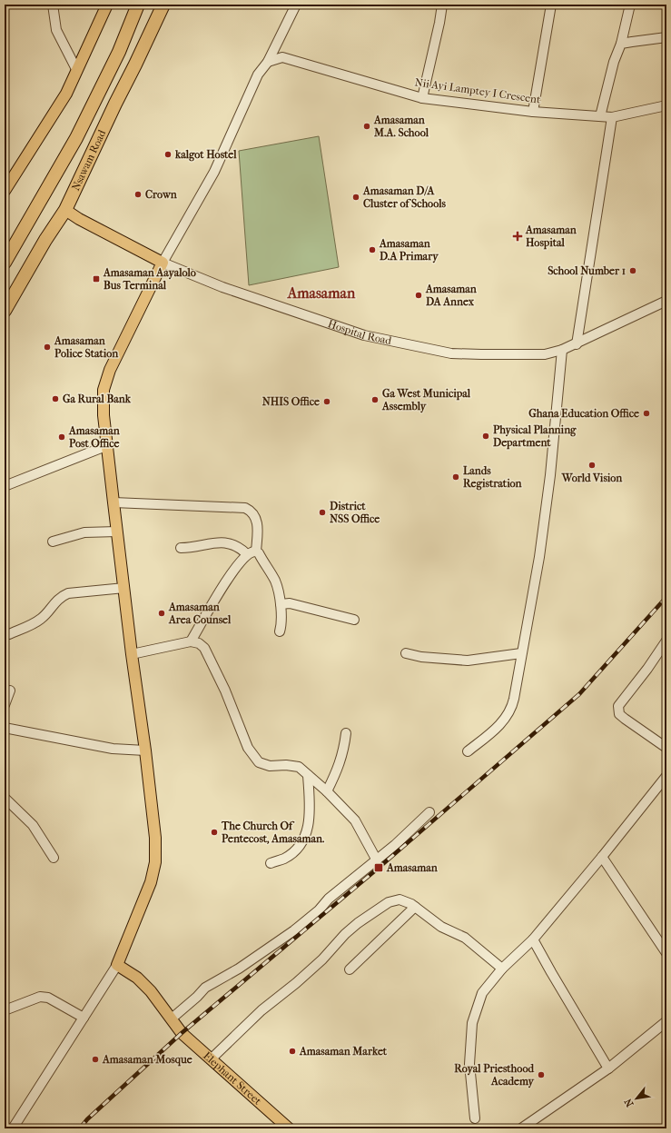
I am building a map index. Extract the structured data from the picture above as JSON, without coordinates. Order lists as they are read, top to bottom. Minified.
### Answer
{"streets":{"highway":["Nsawam Road"],"main road":["Hospital Road","Elephant Street"],"street":["Nii Ayi Lamptey I Crescent"]},"crossings":[["Nsawam Road","Hospital Road"]],"districts":["Amasaman"],"places":{"other":["Amasaman M.A. School","kalgot Hostel","Crown","Amasaman D/A Cluster of Schools","Amasaman D.A Primary","School Number 1","Amasaman DA Annex","Amasaman Police Station","Ga Rural Bank","Ga West Municipal Assembly","NHIS Office","Ghana Education Office","Physical Planning Department","Amasaman Post Office","World Vision","Lands Registration","District NSS Office","Amasaman Area Counsel","The Church Of Pentecost, Amasaman.","Amasaman Market","Amasaman Mosque","Royal Priesthood Academy"],"health":["Amasaman Hospital"],"transit":["Amasaman Aayalolo Bus Terminal","Amasaman"]},"north":"bottom left"}
